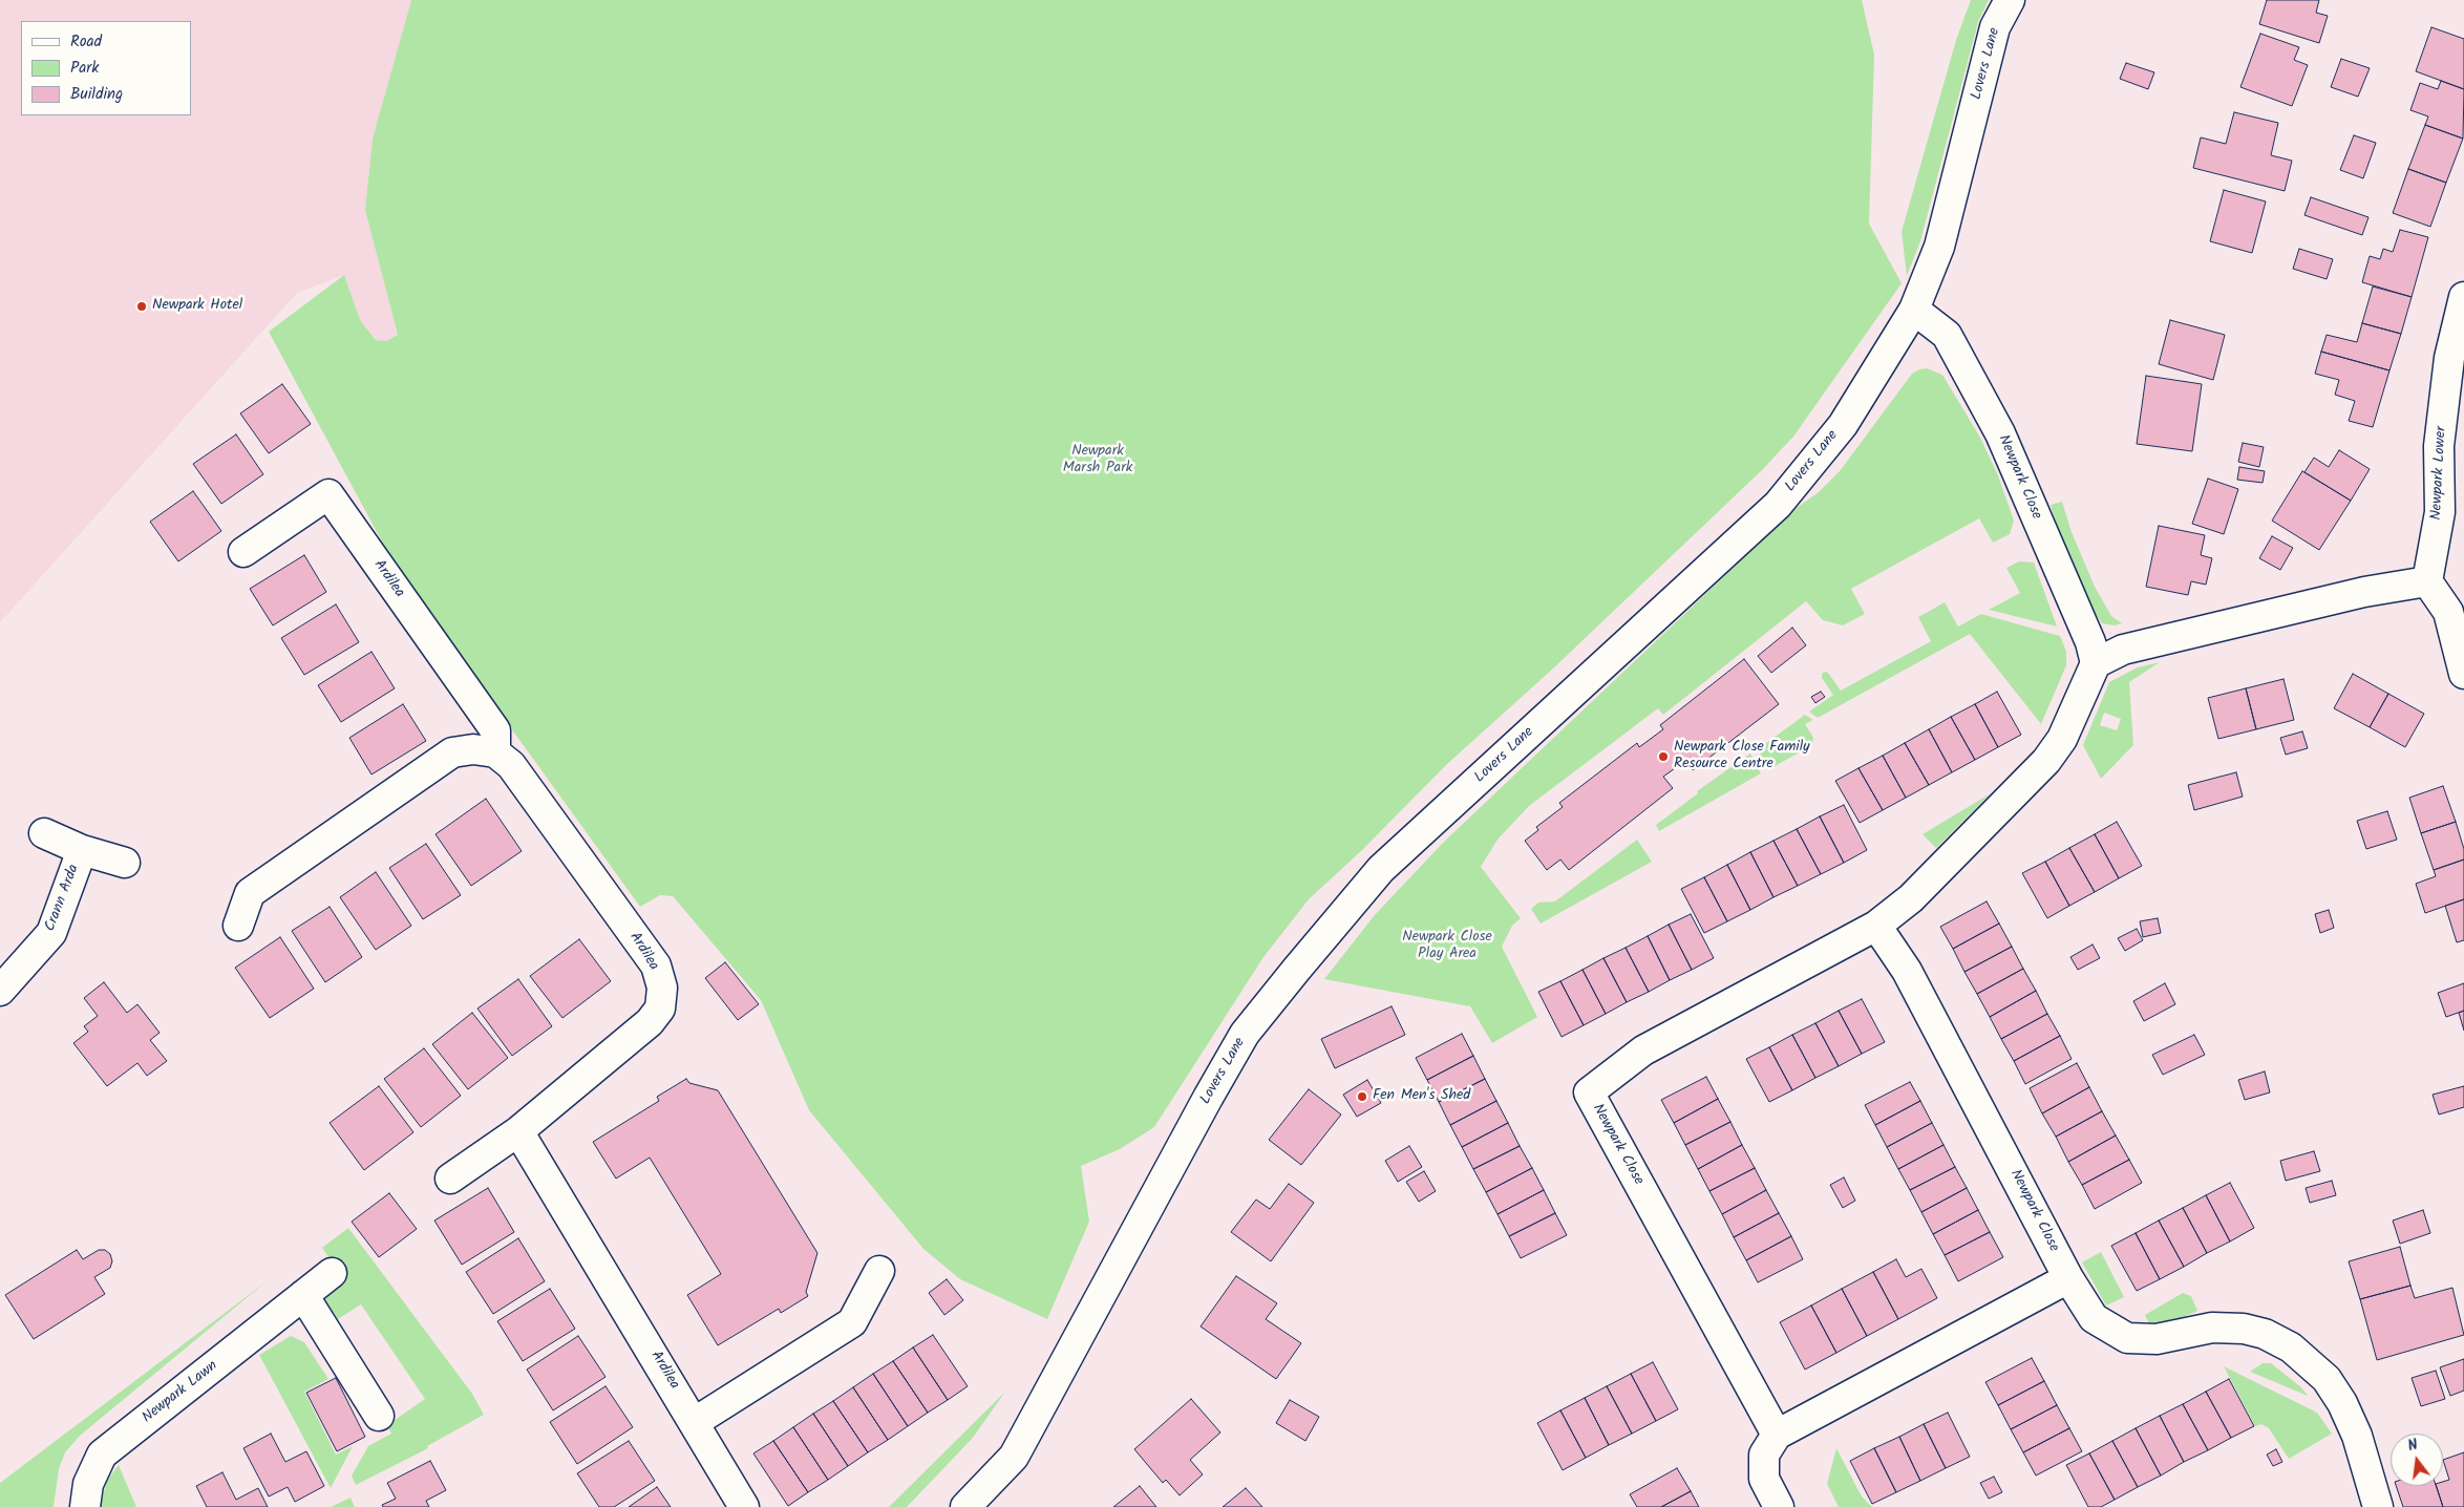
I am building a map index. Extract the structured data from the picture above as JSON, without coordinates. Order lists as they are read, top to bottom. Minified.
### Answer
{"streets":{"street":["Lovers Lane","Newpark Lower","Newpark Close","Ardilea","Crann Arda","Newpark Lawn"]},"crossings":[["Lovers Lane","Newpark Close"]],"parks":["Newpark Marsh Park","Newpark Close Play Area"],"places":["Newpark Hotel","Newpark Close Family Resource Centre","Fen Men's Shed"],"legend":["Road","Park","Building"],"north":"top"}
